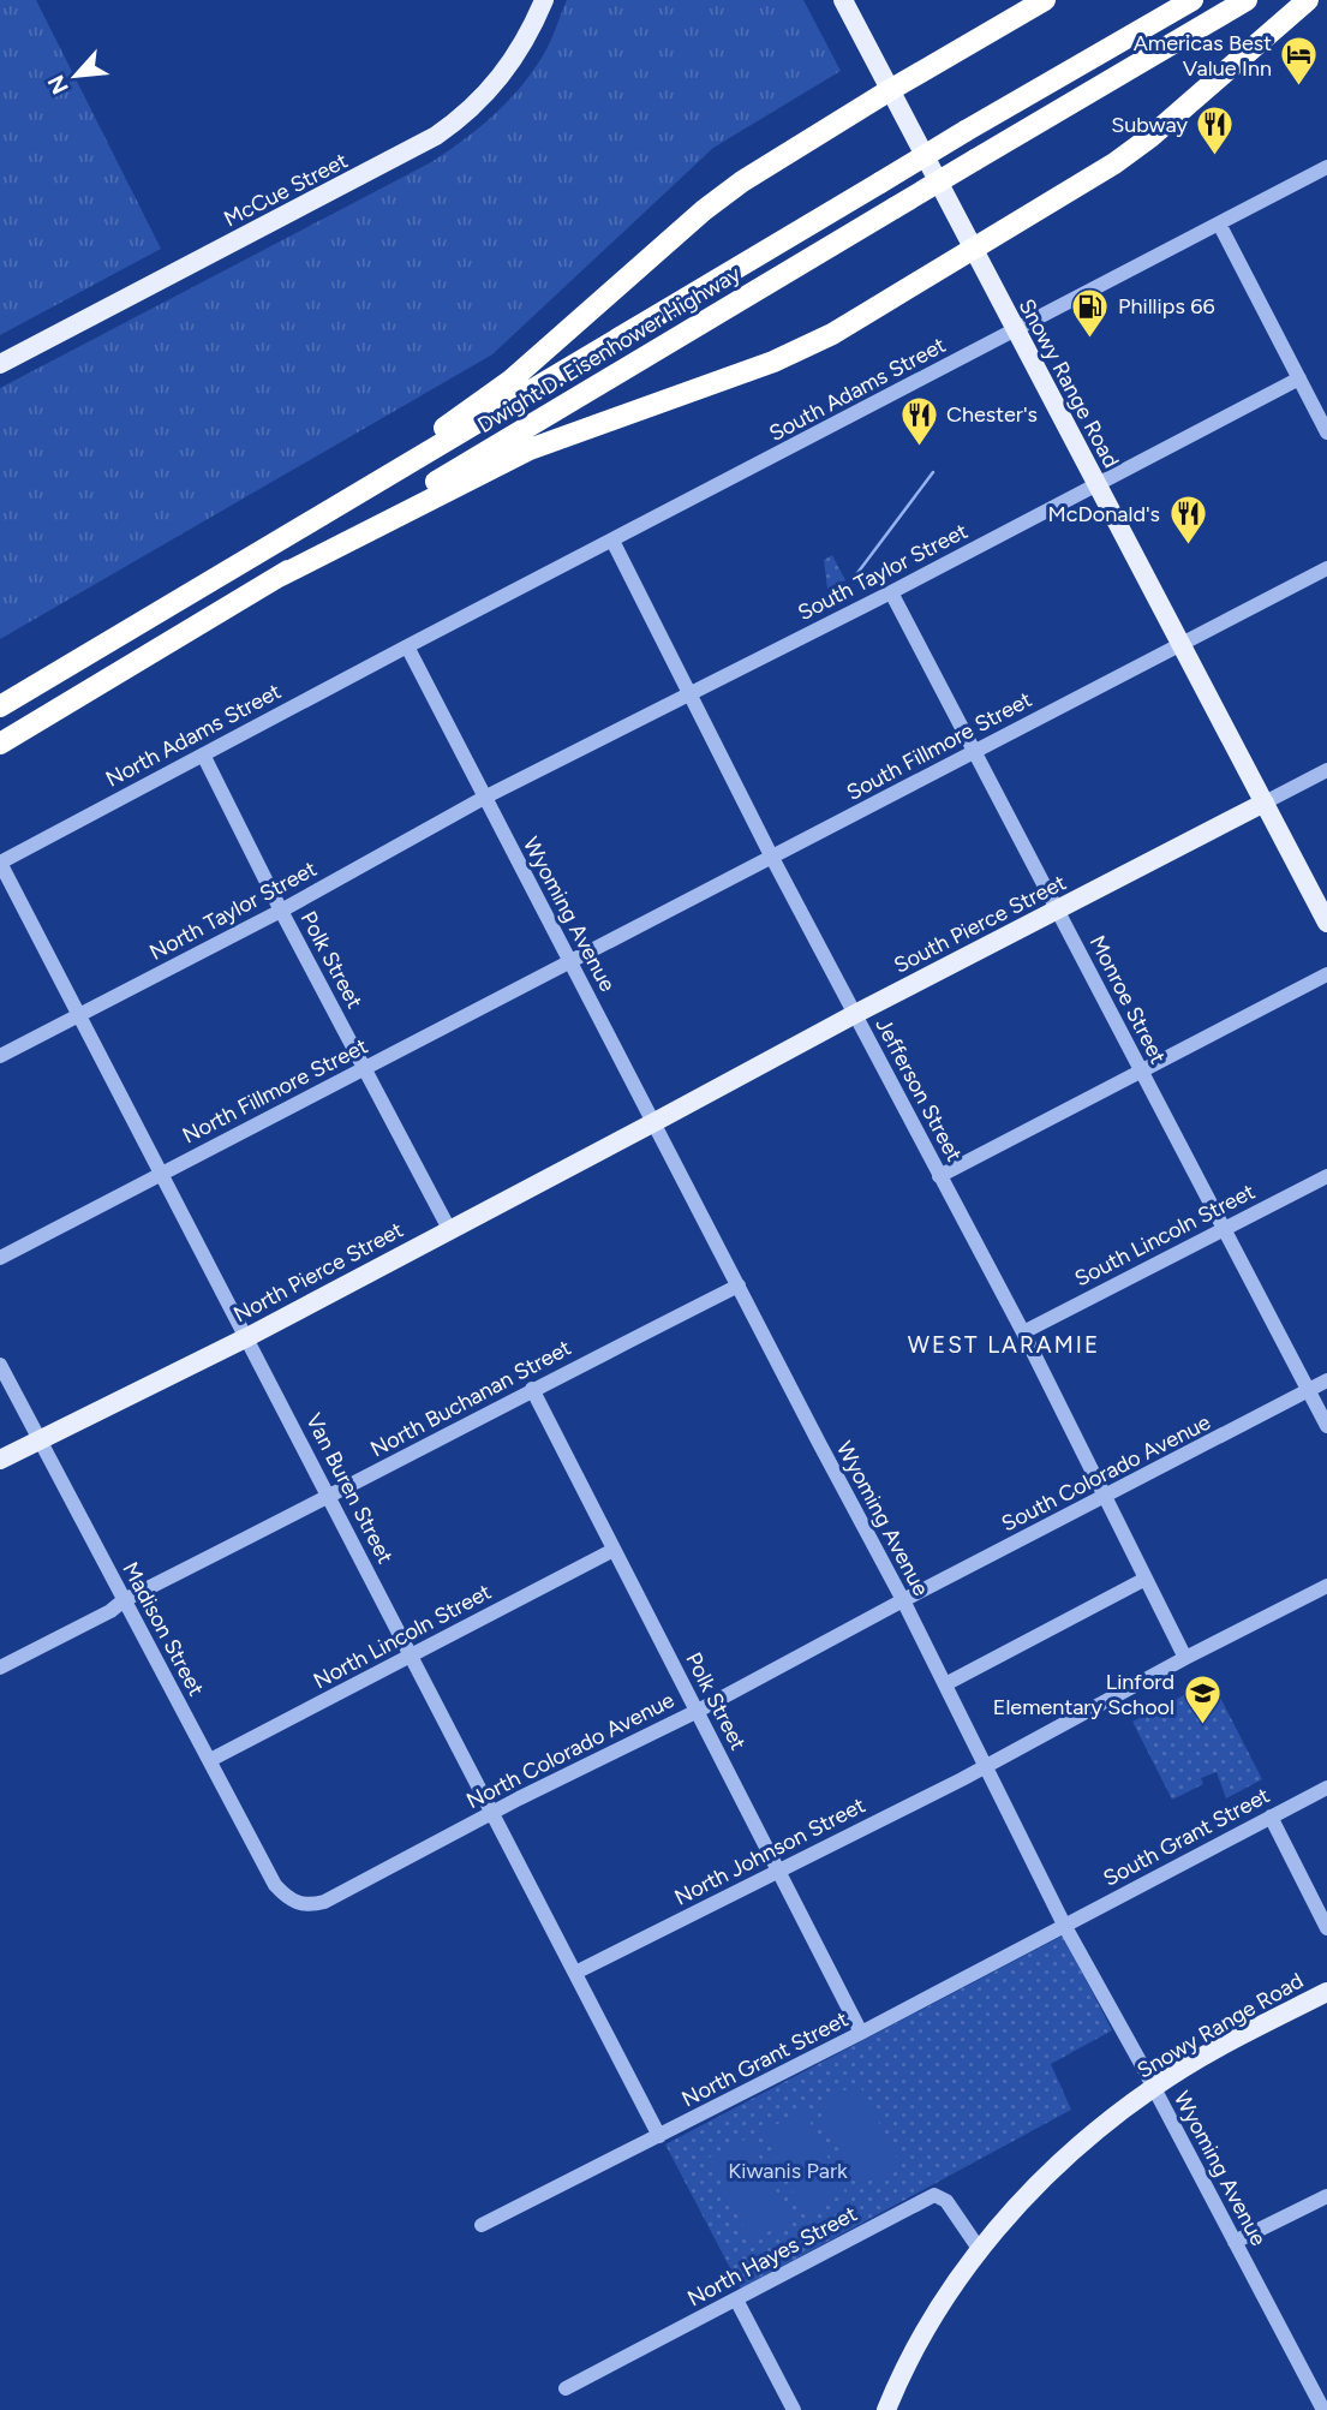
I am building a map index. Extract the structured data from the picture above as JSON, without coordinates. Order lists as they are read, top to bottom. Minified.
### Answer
{"streets":{"highway":["Dwight D. Eisenhower Highway"],"main road":["McCue Street","Snowy Range Road","South Pierce Street","North Pierce Street"],"street":["South Adams Street","South Taylor Street","North Adams Street","South Fillmore Street","North Taylor Street","Wyoming Avenue","Polk Street","Monroe Street","Jefferson Street","North Fillmore Street","South Lincoln Street","North Buchanan Street","South Colorado Avenue","Van Buren Street","Madison Street","North Lincoln Street","North Colorado Avenue","South Grant Street","North Johnson Street","North Grant Street","North Hayes Street"]},"crossings":[["Snowy Range Road","South Adams Street"],["Snowy Range Road","South Taylor Street"],["Snowy Range Road","South Fillmore Street"],["Snowy Range Road","Wyoming Avenue"],["Snowy Range Road","South Pierce Street"],["Snowy Range Road","North Hayes Street"],["South Adams Street","North Adams Street"],["South Adams Street","Wyoming Avenue"],["South Adams Street","Jefferson Street"],["South Taylor Street","North Taylor Street"],["South Taylor Street","Wyoming Avenue"],["South Taylor Street","Monroe Street"],["South Taylor Street","Jefferson Street"],["North Adams Street","Wyoming Avenue"],["North Adams Street","Polk Street"],["North Adams Street","Van Buren Street"],["South Fillmore Street","Wyoming Avenue"],["South Fillmore Street","Monroe Street"],["South Fillmore Street","Jefferson Street"],["South Fillmore Street","North Fillmore Street"],["North Taylor Street","Wyoming Avenue"],["North Taylor Street","Polk Street"],["North Taylor Street","Van Buren Street"],["Wyoming Avenue","South Pierce Street"],["Wyoming Avenue","North Fillmore Street"],["Wyoming Avenue","North Pierce Street"],["Wyoming Avenue","North Buchanan Street"],["Wyoming Avenue","South Colorado Avenue"],["Wyoming Avenue","North Colorado Avenue"],["Wyoming Avenue","South Grant Street"],["Wyoming Avenue","North Johnson Street"],["Wyoming Avenue","North Grant Street"],["South Pierce Street","Monroe Street"],["South Pierce Street","Jefferson Street"],["South Pierce Street","North Pierce Street"],["Polk Street","North Fillmore Street"],["Polk Street","North Pierce Street"],["Polk Street","North Buchanan Street"],["Polk Street","North Lincoln Street"],["Polk Street","North Colorado Avenue"],["Polk Street","North Johnson Street"],["Polk Street","North Grant Street"],["Monroe Street","South Lincoln Street"],["Monroe Street","South Colorado Avenue"],["Jefferson Street","South Lincoln Street"],["Jefferson Street","South Colorado Avenue"],["Jefferson Street","North Johnson Street"],["North Fillmore Street","Van Buren Street"],["North Pierce Street","Van Buren Street"],["North Pierce Street","Madison Street"],["North Buchanan Street","Van Buren Street"],["North Buchanan Street","Madison Street"],["South Colorado Avenue","North Colorado Avenue"],["Van Buren Street","North Lincoln Street"],["Van Buren Street","North Colorado Avenue"],["Van Buren Street","North Johnson Street"],["Van Buren Street","North Grant Street"],["Madison Street","North Lincoln Street"],["Madison Street","North Colorado Avenue"],["South Grant Street","North Grant Street"]],"districts":["WEST LARAMIE"],"parks":["Kiwanis Park"],"places":{"hotel":["Americas Best Value Inn"],"restaurant":["Subway","Chester's","McDonald's"],"fuel station":["Phillips 66"],"school or university":["Linford Elementary School"]},"north":"bottom left"}
